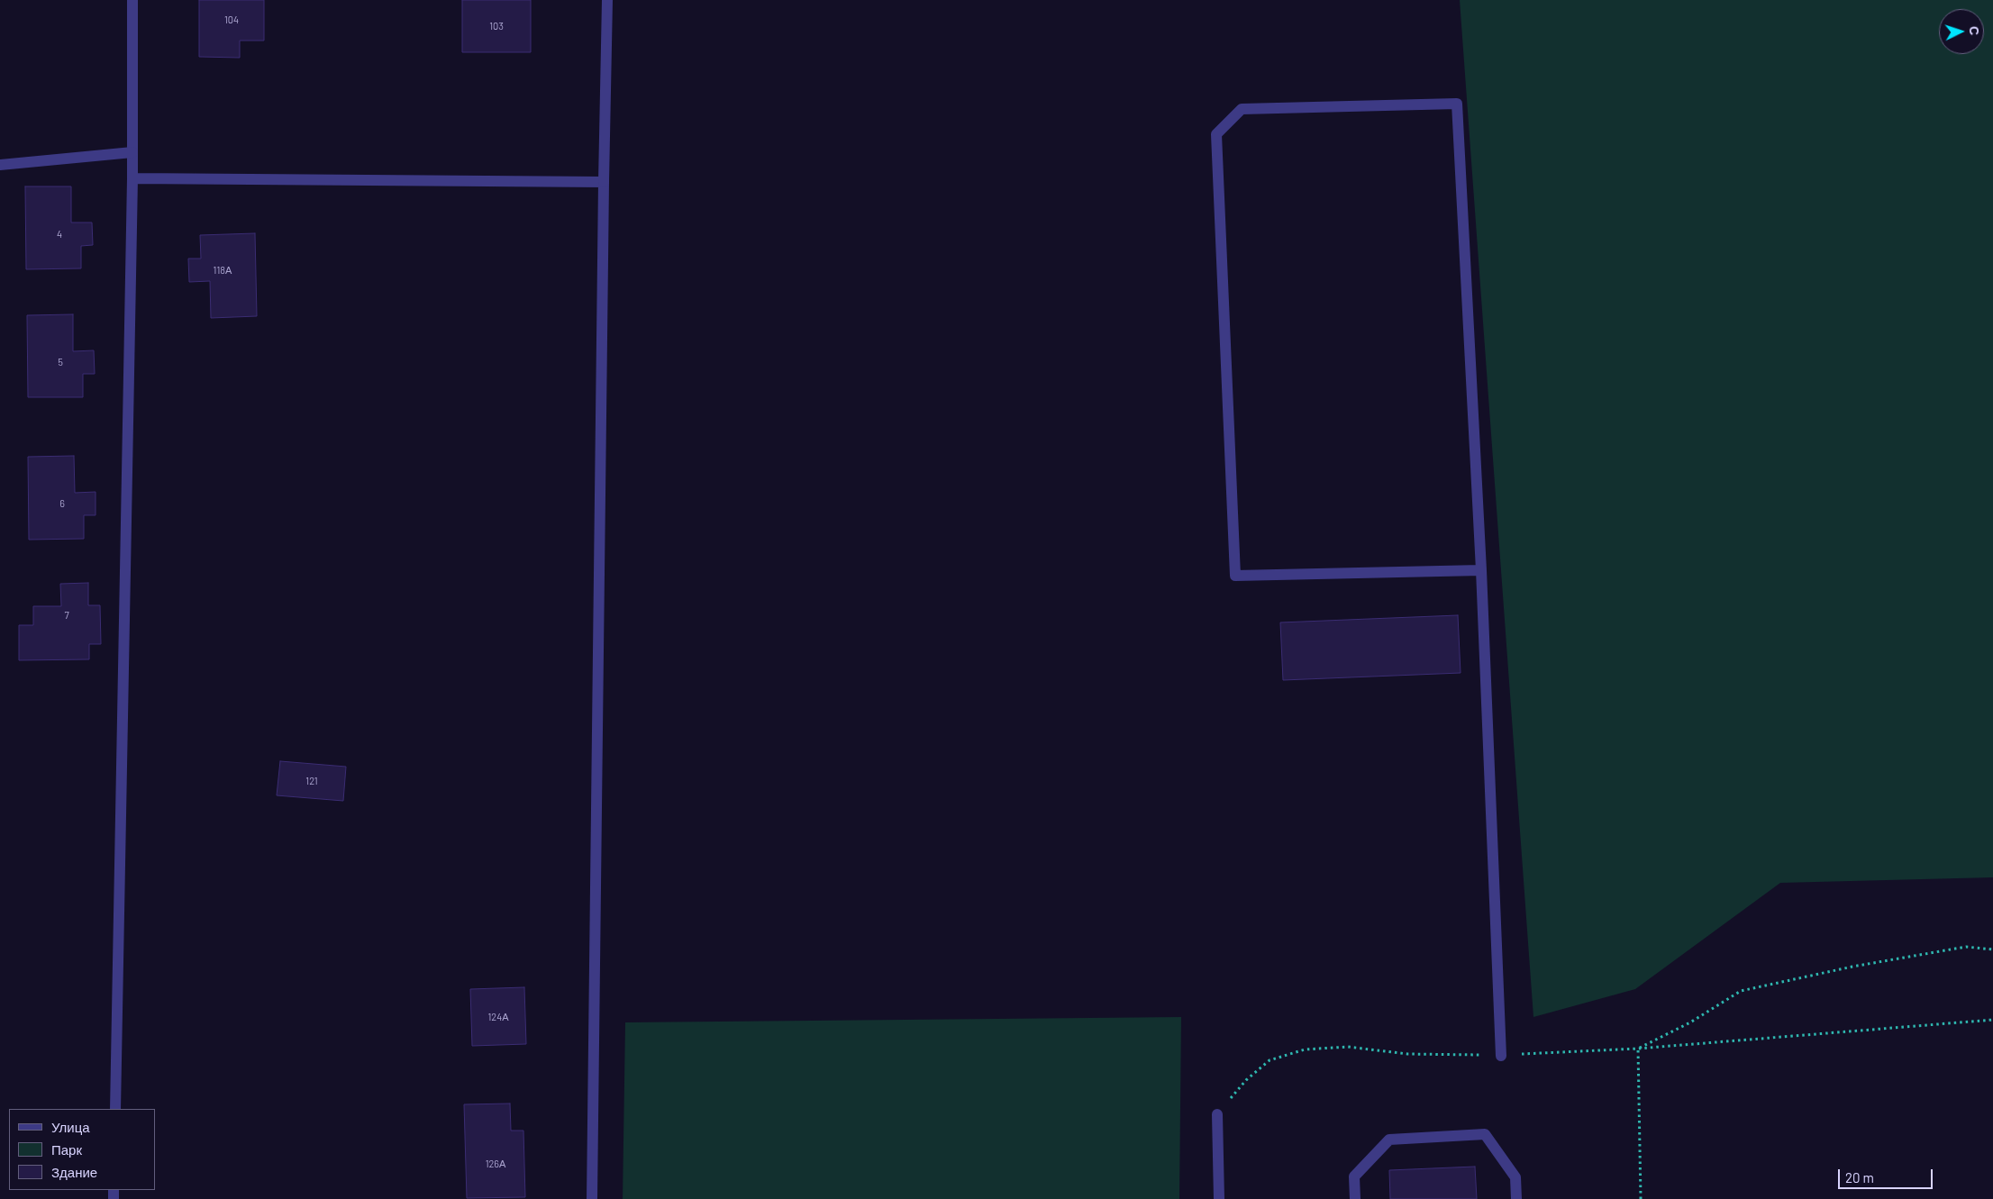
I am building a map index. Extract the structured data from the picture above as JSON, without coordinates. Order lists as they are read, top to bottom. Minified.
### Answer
{"house_numbers":["104","103","4","118А","5","6","7","121","124А","126А"],"legend":["Улица","Парк","Здание"],"scale_bar":"20 m","north":"right"}
